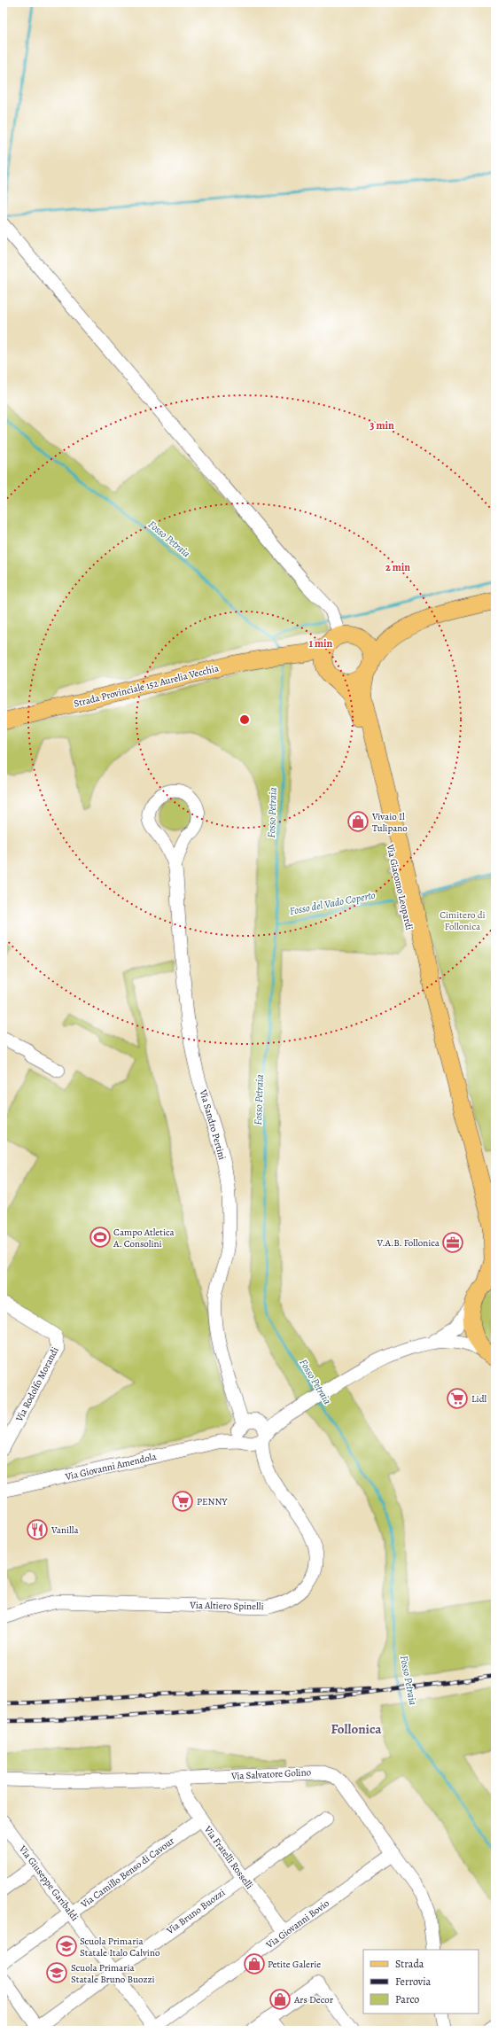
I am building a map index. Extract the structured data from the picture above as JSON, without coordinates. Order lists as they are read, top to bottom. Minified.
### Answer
{"streets":{"main road":["Strada Provinciale 152 Aurelia Vecchia","Via Giacomo Leopardi"],"street":["Via Sandro Pertini","Via Rodolfo Morandi","Via Giovanni Amendola","Via Altiero Spinelli","Via Salvatore Golino","Via Fratelli Rosselli","Via Camillo Benso di Cavour","Via Giuseppe Garibaldi","Via Bruno Buozzi","Via Giovanni Bovio"]},"crossings":[["Strada Provinciale 152 Aurelia Vecchia","Via Giacomo Leopardi"],["Via Giacomo Leopardi","Via Giovanni Amendola"],["Via Sandro Pertini","Via Giovanni Amendola"],["Via Sandro Pertini","Via Altiero Spinelli"],["Via Giovanni Amendola","Via Altiero Spinelli"],["Via Salvatore Golino","Via Fratelli Rosselli"],["Via Salvatore Golino","Via Giovanni Bovio"],["Via Fratelli Rosselli","Via Camillo Benso di Cavour"],["Via Fratelli Rosselli","Via Bruno Buozzi"],["Via Fratelli Rosselli","Via Giovanni Bovio"],["Via Camillo Benso di Cavour","Via Giuseppe Garibaldi"],["Via Giuseppe Garibaldi","Via Bruno Buozzi"],["Via Giuseppe Garibaldi","Via Giovanni Bovio"]],"districts":["Follonica"],"water":["Fosso Petraia","Fosso del Vado Coperto"],"parks":["Cimitero di Follonica"],"places":{"shop":["Vivaio Il Tulipano","Petite Galerie","Ars Decor"],"sports":["Campo Atletica A. Consolini"],"office":["V.A.B. Follonica"],"supermarket":["Lidl","PENNY"],"restaurant":["Vanilla"],"school or university":["Scuola Primaria Statale Italo Calvino","Scuola Primaria Statale Bruno Buozzi"]},"legend":["Strada","Ferrovia","Parco"],"rings":["3 min","2 min","1 min"]}
